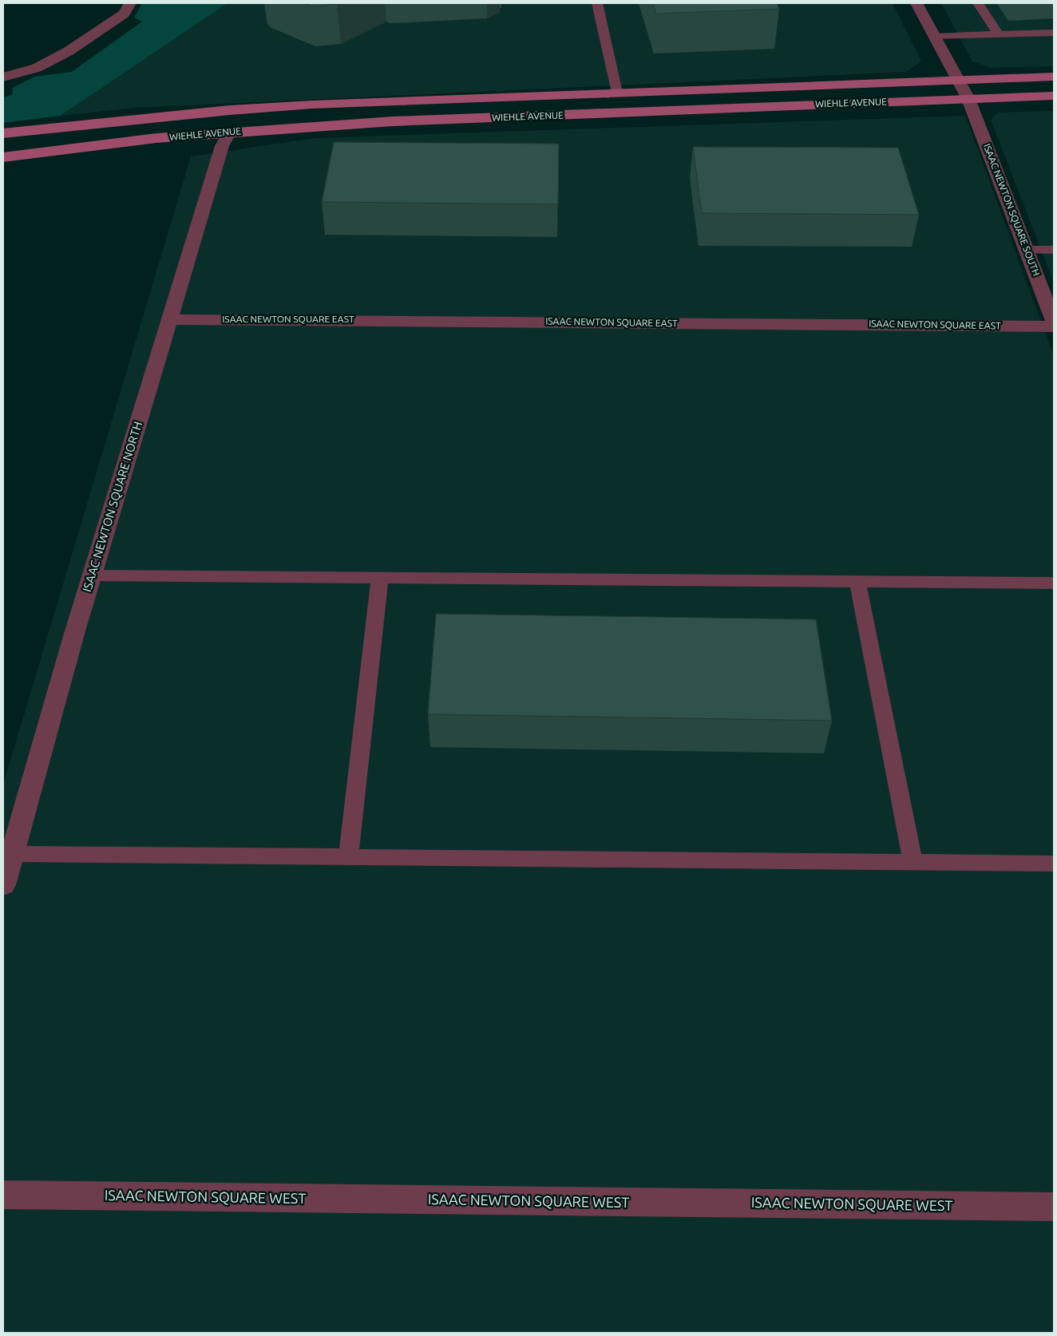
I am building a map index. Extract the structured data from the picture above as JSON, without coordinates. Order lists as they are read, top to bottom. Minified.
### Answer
{"streets":{"main road":["WIEHLE AVENUE"],"street":["ISAAC NEWTON SQUARE SOUTH","ISAAC NEWTON SQUARE EAST","ISAAC NEWTON SQUARE NORTH","ISAAC NEWTON SQUARE WEST"]},"crossings":[["WIEHLE AVENUE","ISAAC NEWTON SQUARE SOUTH"],["WIEHLE AVENUE","ISAAC NEWTON SQUARE NORTH"],["ISAAC NEWTON SQUARE EAST","ISAAC NEWTON SQUARE NORTH"]]}
